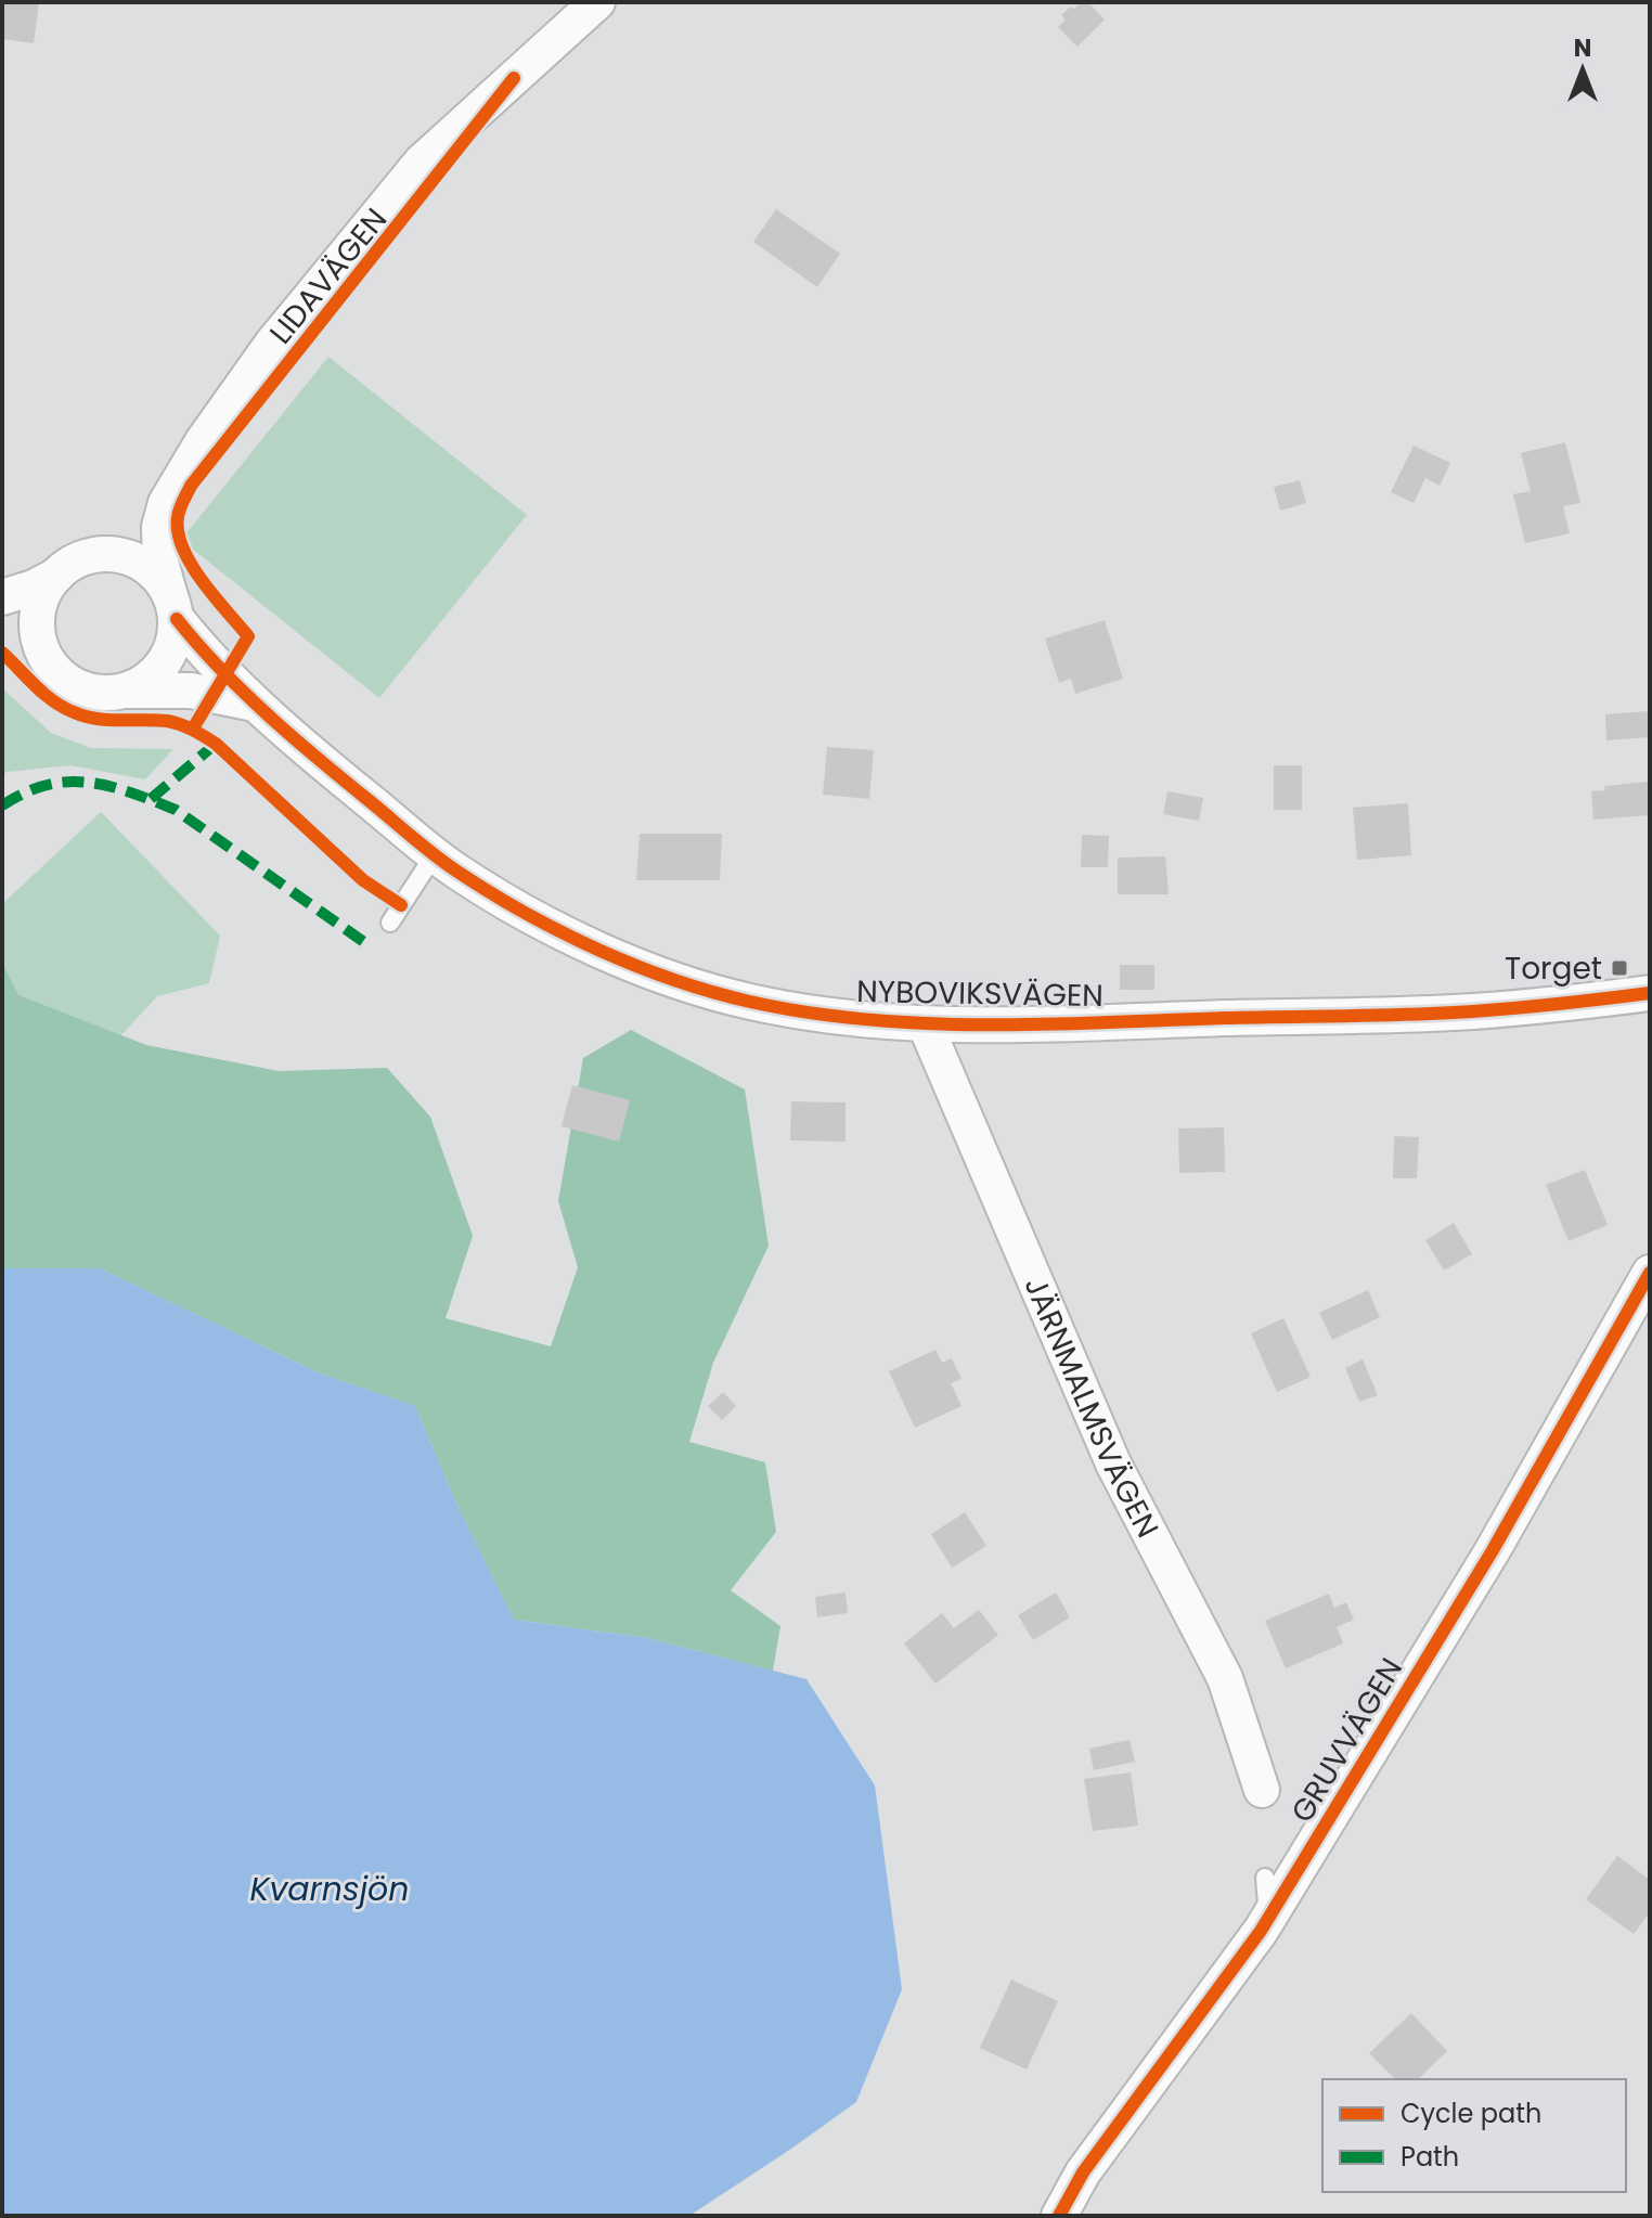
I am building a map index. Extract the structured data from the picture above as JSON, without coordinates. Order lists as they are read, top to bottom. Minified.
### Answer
{"streets":{"street":["LIDAVÄGEN","NYBOVIKSVÄGEN","JÄRNMALMSVÄGEN","GRUVVÄGEN"]},"crossings":[["LIDAVÄGEN","NYBOVIKSVÄGEN"],["NYBOVIKSVÄGEN","JÄRNMALMSVÄGEN"]],"water":["Kvarnsjön"],"places":{"transit":["Torget"]},"legend":["Cycle path","Path"],"north":"top"}
